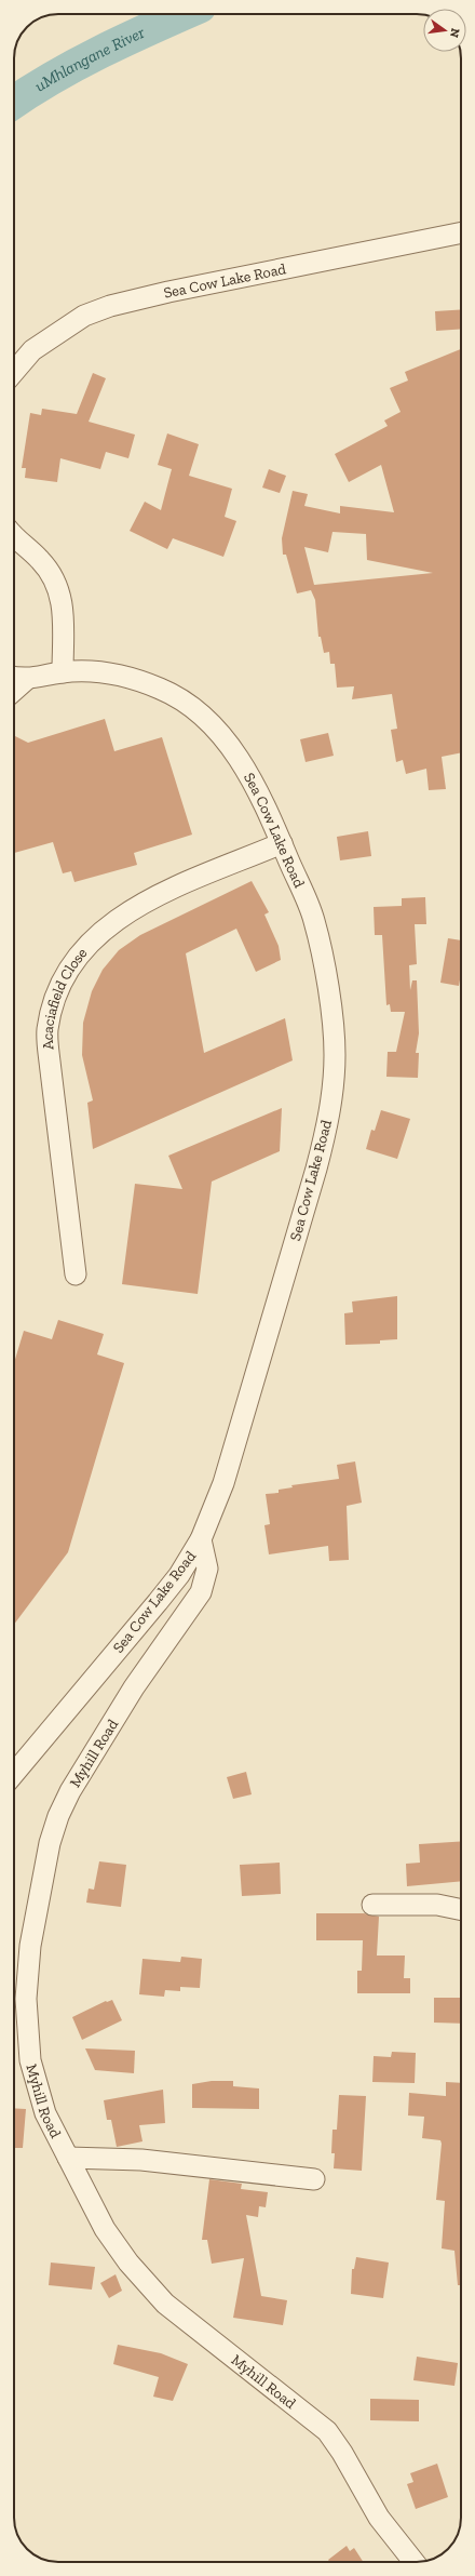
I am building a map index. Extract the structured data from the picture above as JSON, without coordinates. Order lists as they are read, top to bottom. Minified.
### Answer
{"streets":{"street":["Sea Cow Lake Road","Acaciafield Close","Myhill Road"]},"crossings":[["Sea Cow Lake Road","Acaciafield Close"],["Sea Cow Lake Road","Myhill Road"]],"water":["uMhlangane River"],"north":"right"}
